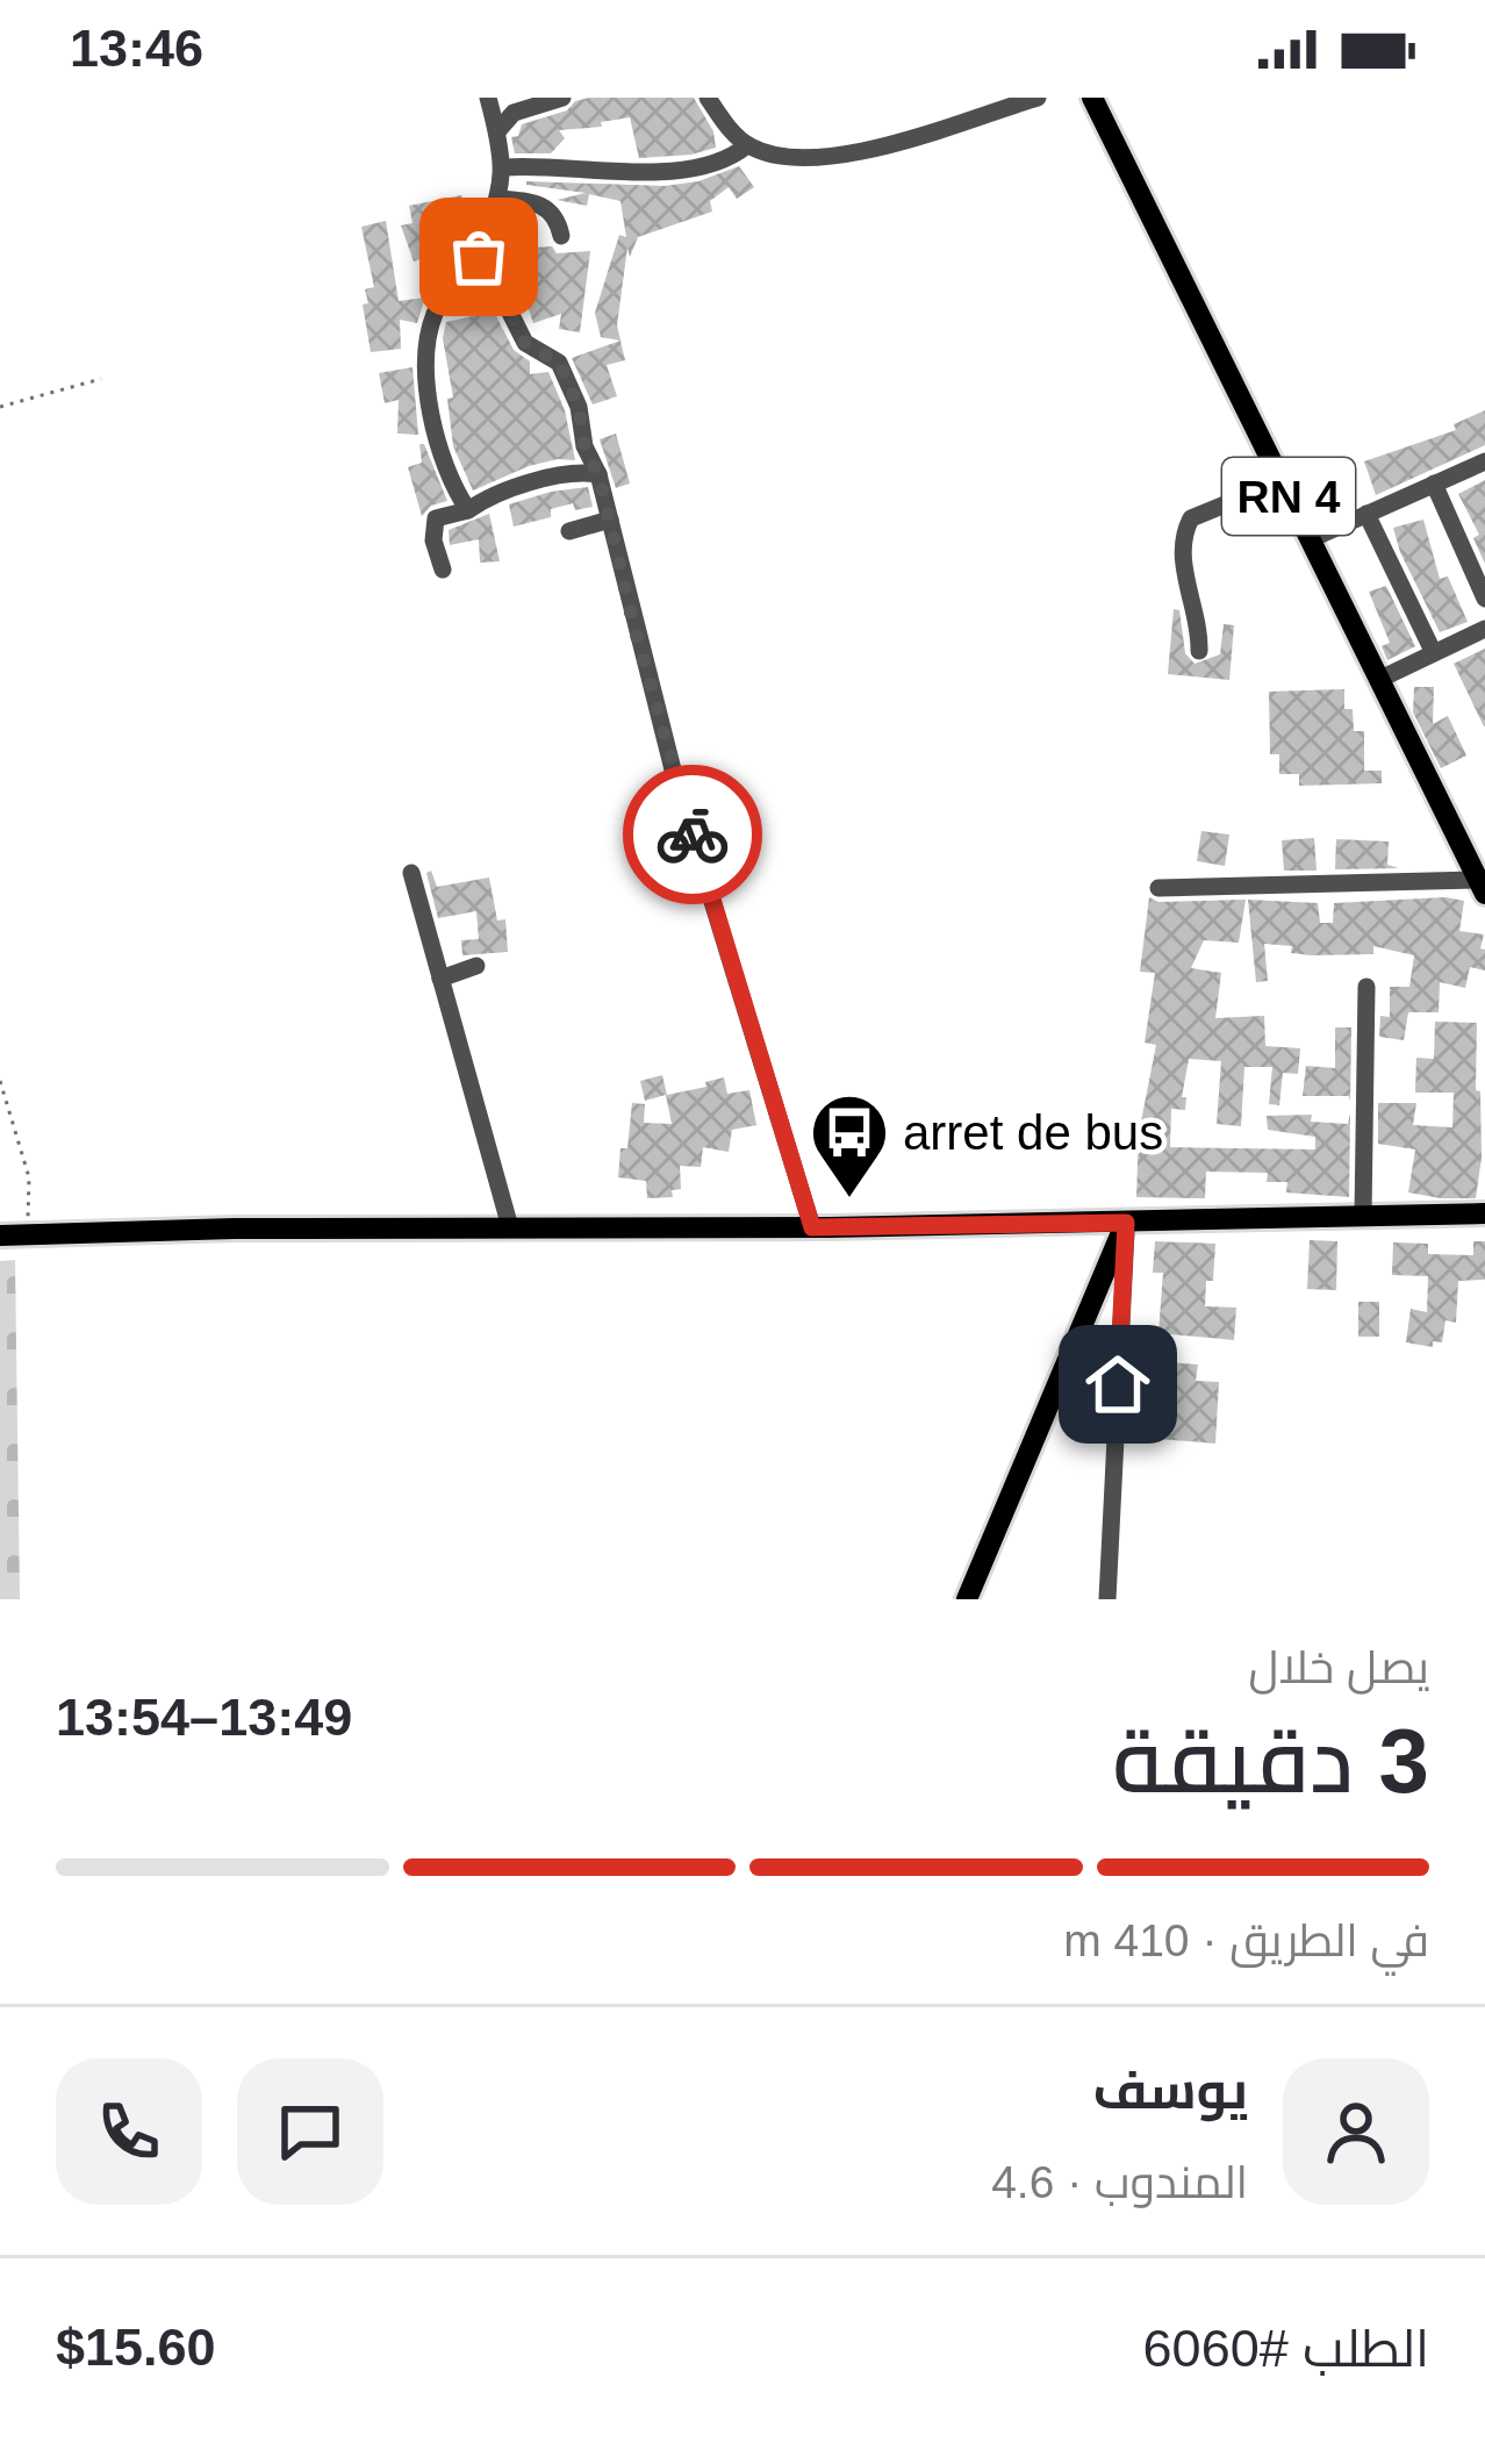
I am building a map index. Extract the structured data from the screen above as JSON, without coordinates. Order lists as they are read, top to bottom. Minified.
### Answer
{"streets":{"main road":["RN 4"]},"places":{"bus stop":["arret de bus"]},"page":{"status":"13:46","heading":["3 دقيقة","يصل خلال","13:49–13:54"],"panel":["يوسف","المندوب · 4.6","الطلب #6060","$15.60"],"bar":"في الطريق · 410 m"}}
